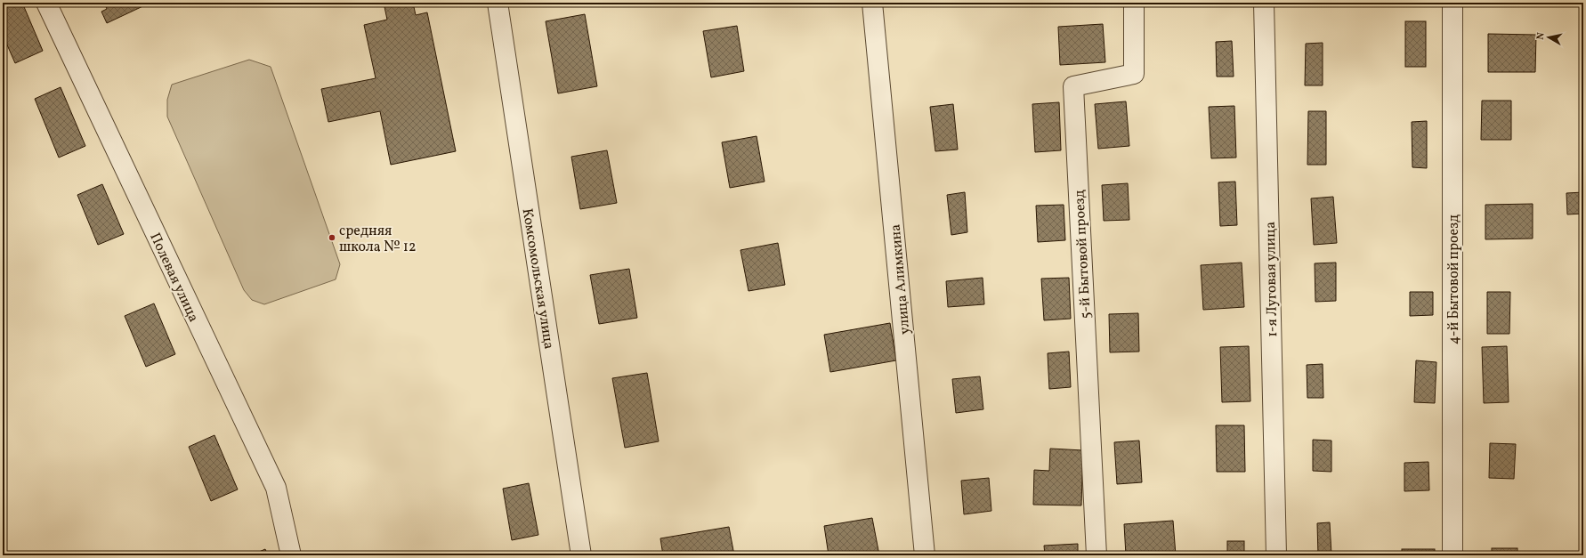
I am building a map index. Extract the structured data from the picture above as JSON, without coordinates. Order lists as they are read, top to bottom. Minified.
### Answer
{"streets":{"street":["5-й Бытовой проезд","Полевая улица","Комсомольская улица","улица Алимкина","1-я Луговая улица","4-й Бытовой проезд"]},"places":["средняя школа № 12"],"north":"left"}
